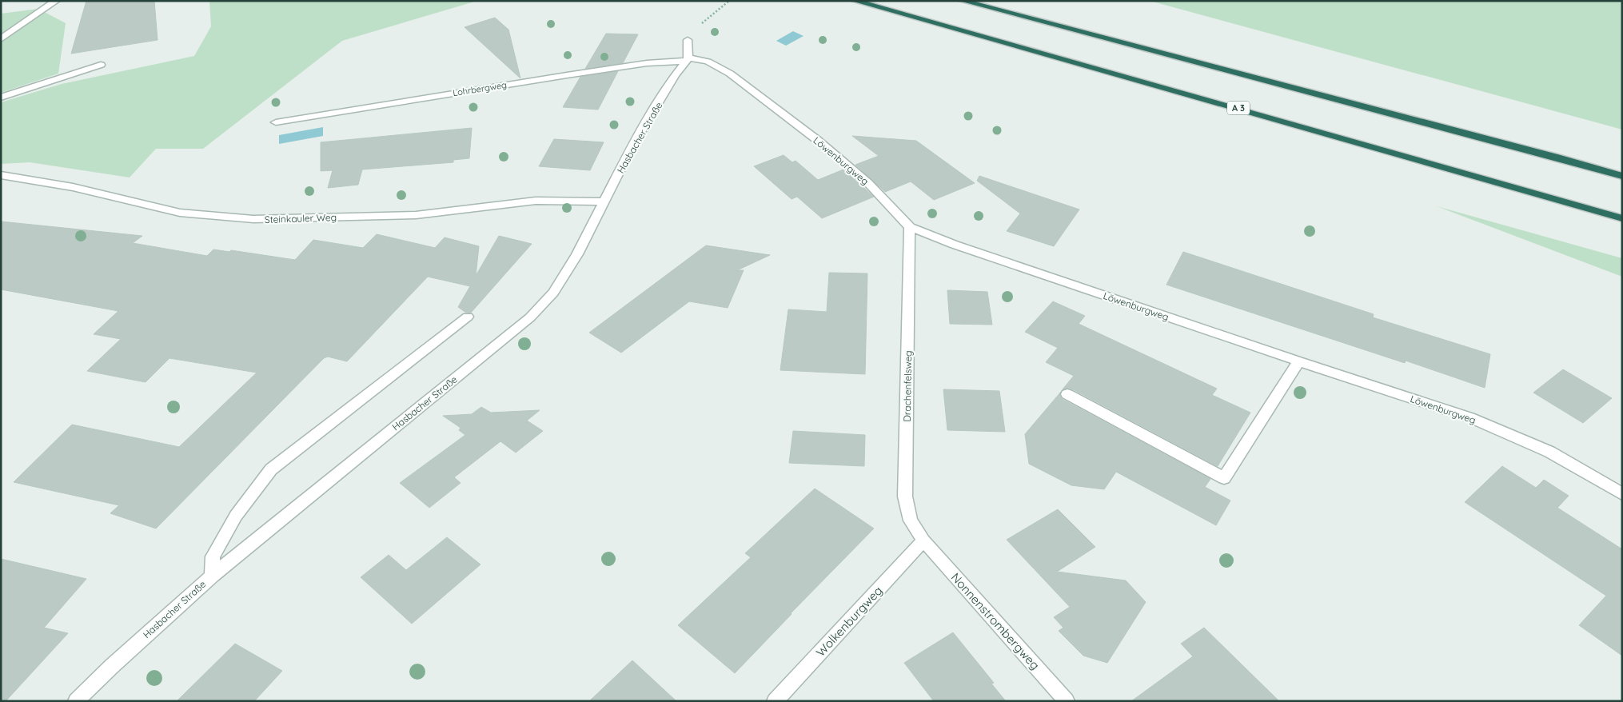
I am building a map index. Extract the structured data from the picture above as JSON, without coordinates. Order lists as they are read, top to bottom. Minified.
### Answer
{"streets":{"highway":["A 3"],"street":["Lohrbergweg","Hasbacher Straße","Löwenburgweg","Steinkauler Weg","Drachenfelsweg","Wolkenburgweg","Nonnenstrombergweg"]},"crossings":[["Lohrbergweg","Hasbacher Straße"],["Lohrbergweg","Löwenburgweg"],["Hasbacher Straße","Löwenburgweg"],["Hasbacher Straße","Steinkauler Weg"],["Löwenburgweg","Drachenfelsweg"],["Drachenfelsweg","Wolkenburgweg"],["Drachenfelsweg","Nonnenstrombergweg"],["Wolkenburgweg","Nonnenstrombergweg"]]}
